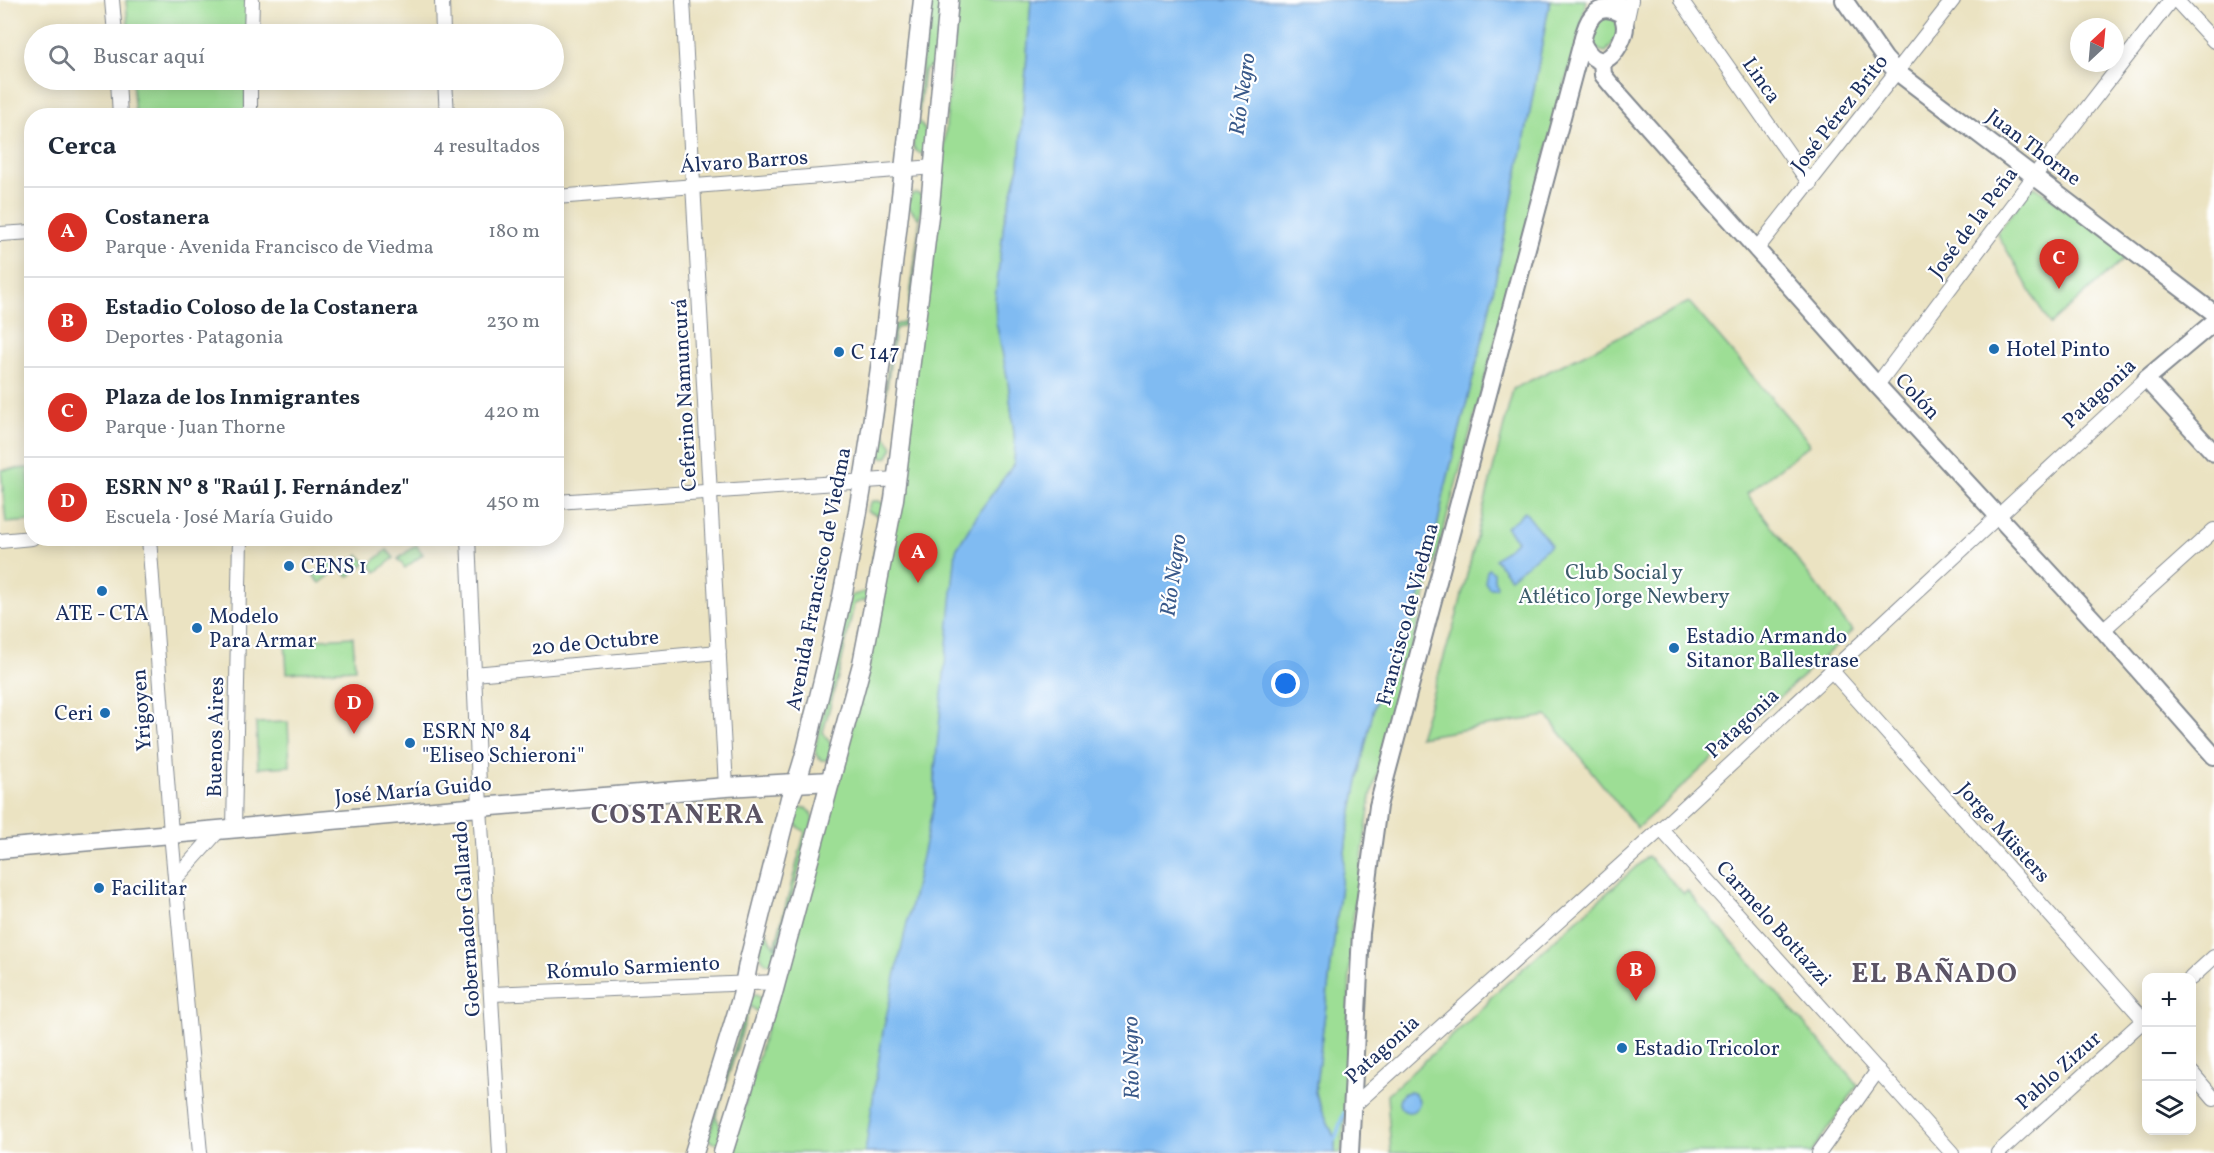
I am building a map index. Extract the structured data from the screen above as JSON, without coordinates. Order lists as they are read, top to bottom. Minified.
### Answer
{"streets":{"main road":["Avenida Francisco de Viedma","José María Guido"],"street":["Linca","José Pérez Brito","Juan Thorne","Álvaro Barros","José de la Peña","Patagonia","Ceferino Namuncurá","Colón","Francisco de Viedma","20 de Octubre","Yrigoyen","Buenos Aires","Jorge Müsters","Gobernador Gallardo","Carmelo Bottazzi","Rómulo Sarmiento","Pablo Zizur"]},"crossings":[["Linca","José Pérez Brito"],["José Pérez Brito","Juan Thorne"],["José Pérez Brito","Colón"],["Juan Thorne","José de la Peña"],["Álvaro Barros","Ceferino Namuncurá"],["Álvaro Barros","Avenida Francisco de Viedma"],["José de la Peña","Colón"],["Patagonia","Colón"],["Patagonia","Francisco de Viedma"],["Patagonia","Jorge Müsters"],["Patagonia","Carmelo Bottazzi"],["Ceferino Namuncurá","20 de Octubre"],["Ceferino Namuncurá","José María Guido"],["Colón","Francisco de Viedma"],["Avenida Francisco de Viedma","José María Guido"],["Avenida Francisco de Viedma","Rómulo Sarmiento"],["20 de Octubre","Gobernador Gallardo"],["Yrigoyen","José María Guido"],["Buenos Aires","José María Guido"],["José María Guido","Gobernador Gallardo"],["Gobernador Gallardo","Rómulo Sarmiento"]],"districts":["COSTANERA","EL BAÑADO"],"water":["Río Negro"],"parks":["Club Social y Atlético Jorge Newbery"],"places":["Hotel Pinto","C 147","CENS 1","ATE - CTA","Modelo Para Armar","Estadio Armando Sitanor Ballestrase","Ceri","ESRN Nº 84 \"Eliseo Schieroni\"","Facilitar","Estadio Tricolor"],"north":"top right","page":{"search":"Buscar aquí","heading":["Cerca","4 resultados"],"list":[{"mark":"A","name":"Costanera","note":"Parque · Avenida Francisco de Viedma","value":"180 m"},{"mark":"B","name":"Estadio Coloso de la Costanera","note":"Deportes · Patagonia","value":"230 m"},{"mark":"C","name":"Plaza de los Inmigrantes","note":"Parque · Juan Thorne","value":"420 m"},{"mark":"D","name":"ESRN Nº 8 \"Raúl J. Fernández\"","note":"Escuela · José María Guido","value":"450 m"}],"pins":["C","A","D","B"],"map_buttons":["+","−"]}}
